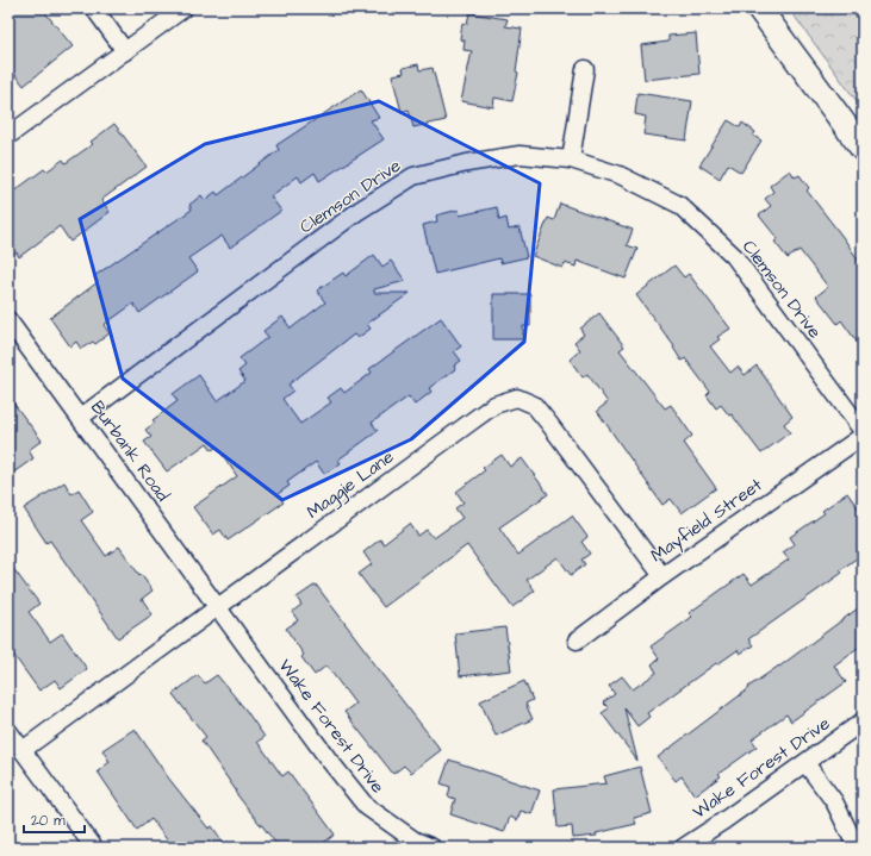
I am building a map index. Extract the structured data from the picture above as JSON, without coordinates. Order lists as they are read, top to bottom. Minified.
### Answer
{"streets":{"street":["Clemson Drive","Burbank Road","Maggie Lane","Mayfield Street","Wake Forest Drive"]},"crossings":[["Clemson Drive","Burbank Road"],["Burbank Road","Maggie Lane"],["Burbank Road","Wake Forest Drive"],["Maggie Lane","Mayfield Street"],["Maggie Lane","Wake Forest Drive"]],"scale_bar":"20 m"}
